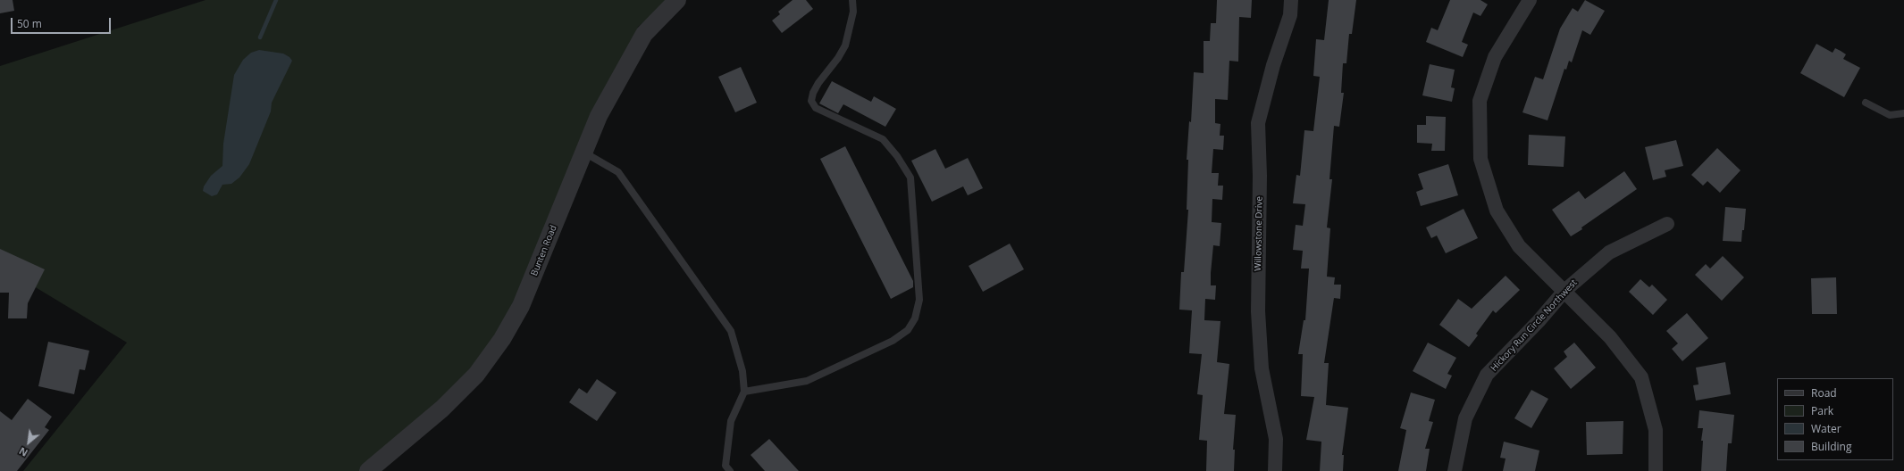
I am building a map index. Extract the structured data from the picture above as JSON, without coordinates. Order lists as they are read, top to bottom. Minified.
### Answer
{"streets":{"street":["Willowstone Drive","Bunten Road","Hickory Run Circle Northwest"]},"legend":["Road","Park","Water","Building"],"scale_bar":"50 m","north":"bottom left"}
